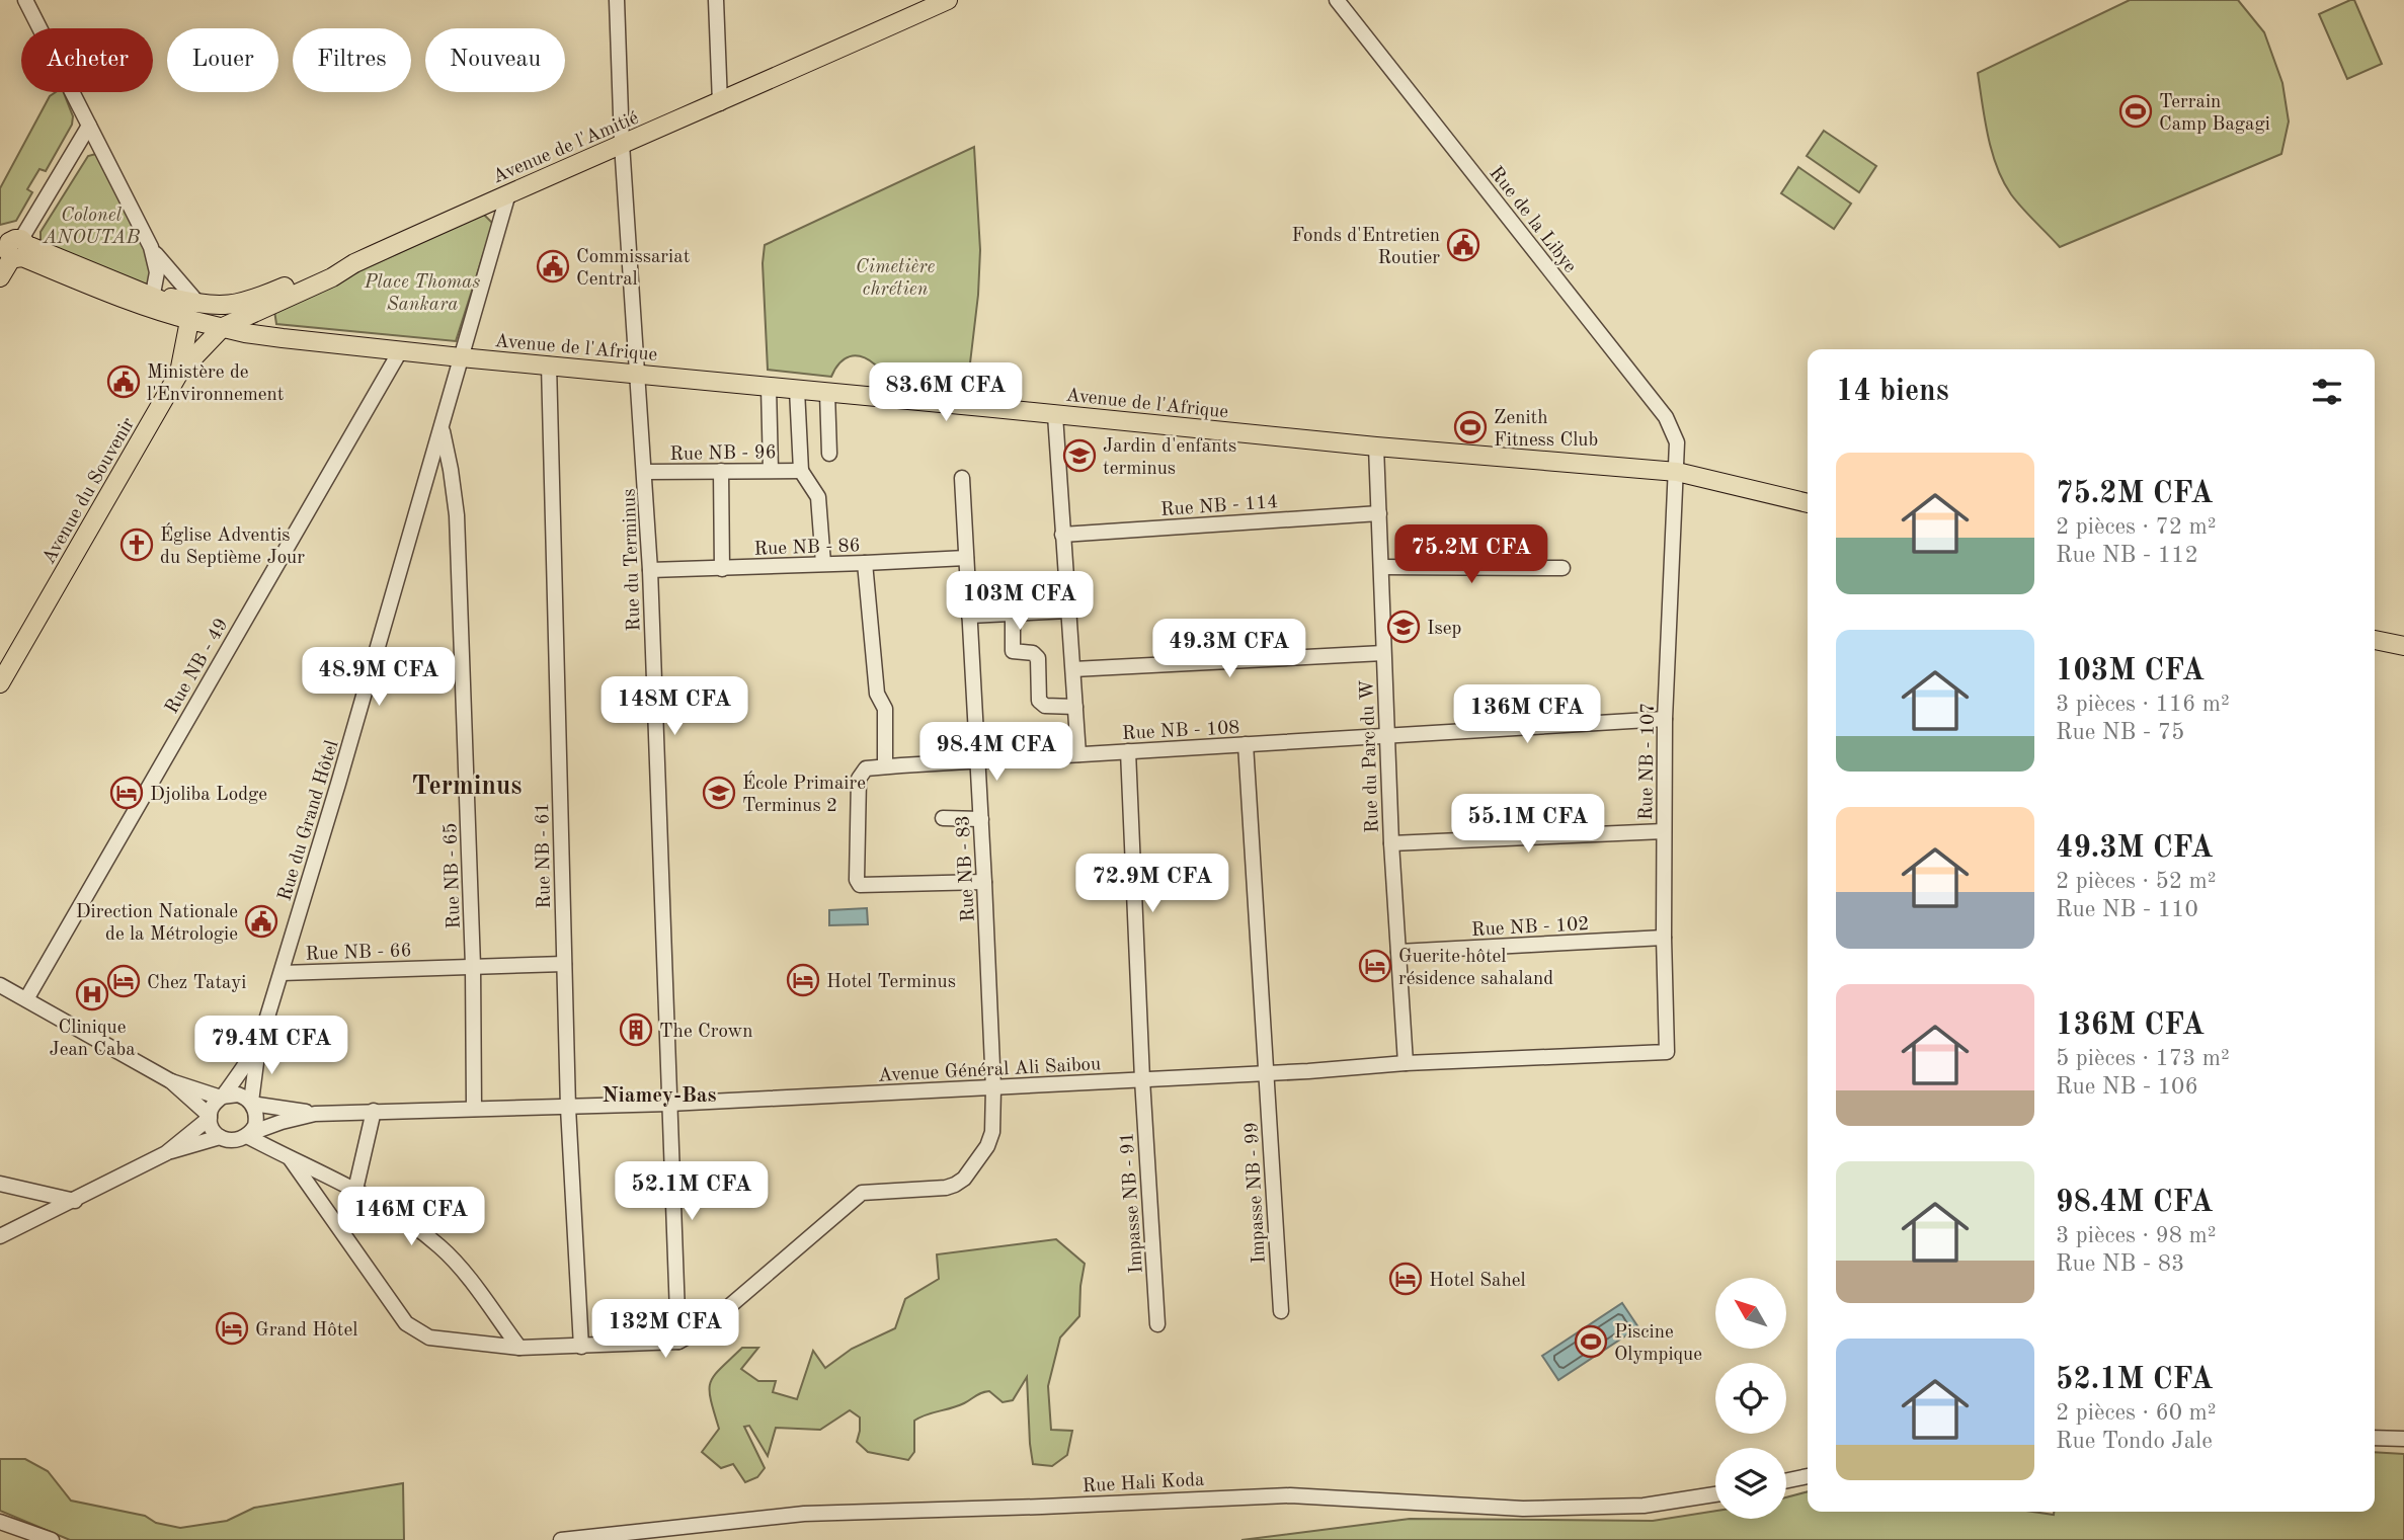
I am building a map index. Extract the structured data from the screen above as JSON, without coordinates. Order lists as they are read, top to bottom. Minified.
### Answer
{"streets":{"main road":["Avenue de l'Amitié","Avenue de l'Afrique","Avenue du Souvenir"],"street":["Rue de la Libye","Rue NB - 96","Rue NB - 114","Rue NB - 86","Rue du Terminus","Rue NB - 49","Rue NB - 108","Rue du Parc du W","Rue NB - 107","Rue du Grand Hôtel","Rue NB - 61","Rue NB - 83","Rue NB - 65","Rue NB - 102","Rue NB - 66","Avenue Général Ali Saibou","Impasse NB - 99","Impasse NB - 91","Rue Hali Koda"]},"crossings":[["Avenue de l'Amitié","Avenue de l'Afrique"],["Avenue de l'Amitié","Avenue du Souvenir"],["Avenue de l'Amitié","Rue du Terminus"],["Avenue de l'Amitié","Rue du Grand Hôtel"],["Rue de la Libye","Avenue de l'Afrique"],["Rue de la Libye","Rue NB - 107"],["Avenue de l'Afrique","Avenue du Souvenir"],["Avenue de l'Afrique","Rue du Terminus"],["Avenue de l'Afrique","Rue NB - 49"],["Avenue de l'Afrique","Rue du Parc du W"],["Avenue de l'Afrique","Rue NB - 107"],["Avenue de l'Afrique","Rue du Grand Hôtel"],["Avenue de l'Afrique","Rue NB - 61"],["Rue NB - 96","Rue du Terminus"],["Rue NB - 114","Rue du Parc du W"],["Rue NB - 86","Rue du Terminus"],["Rue NB - 86","Rue NB - 83"],["Rue du Terminus","Rue NB - 83"],["Rue du Terminus","Avenue Général Ali Saibou"],["Rue NB - 108","Rue du Parc du W"],["Rue NB - 108","Rue NB - 107"],["Rue NB - 108","Rue NB - 83"],["Rue NB - 108","Impasse NB - 99"],["Rue NB - 108","Impasse NB - 91"],["Rue du Parc du W","Rue NB - 102"],["Rue du Parc du W","Avenue Général Ali Saibou"],["Rue NB - 107","Rue NB - 102"],["Rue NB - 107","Avenue Général Ali Saibou"],["Rue du Grand Hôtel","Rue NB - 65"],["Rue du Grand Hôtel","Rue NB - 66"],["Rue du Grand Hôtel","Avenue Général Ali Saibou"],["Rue NB - 61","Rue NB - 66"],["Rue NB - 61","Avenue Général Ali Saibou"],["Rue NB - 83","Avenue Général Ali Saibou"],["Rue NB - 65","Rue NB - 66"],["Rue NB - 65","Avenue Général Ali Saibou"],["Avenue Général Ali Saibou","Impasse NB - 99"],["Avenue Général Ali Saibou","Impasse NB - 91"]],"districts":["Terminus","Niamey-Bas"],"parks":["Colonel ANOUTAB","Cimetière chrétien","Place Thomas Sankara"],"places":{"sports":["Terrain Camp Bagagi","Zenith Fitness Club","Piscine Olympique"],"public building":["Fonds d'Entretien Routier","Commissariat Central","Ministère de l'Environnement","Direction Nationale de la Métrologie"],"school or university":["Jardin d'enfants terminus","Isep","École Primaire Terminus 2"],"church":["Église Adventis du Septième Jour"],"hotel":["Djoliba Lodge","Guerite hôtel résidence sahaland","Hotel Terminus","Chez Tatayi","Hotel Sahel","Grand Hôtel"],"hospital":["Clinique Jean Caba"],"building":["The Crown"]},"north":"top left","page":{"chip":["Acheter","Louer","Filtres","Nouveau"],"heading":"14 biens","price":["83.6M CFA","75.2M CFA","103M CFA","49.3M CFA","48.9M CFA","148M CFA","136M CFA","98.4M CFA","55.1M CFA","72.9M CFA","79.4M CFA","52.1M CFA","146M CFA","132M CFA"],"list":[{"name":"75.2M CFA","note":"2 pièces · 72 m² · Rue NB - 112"},{"name":"103M CFA","note":"3 pièces · 116 m² · Rue NB - 75"},{"name":"49.3M CFA","note":"2 pièces · 52 m² · Rue NB - 110"},{"name":"136M CFA","note":"5 pièces · 173 m² · Rue NB - 106"},{"name":"98.4M CFA","note":"3 pièces · 98 m² · Rue NB - 83"},{"name":"52.1M CFA","note":"2 pièces · 60 m² · Rue Tondo Jale"}]}}
